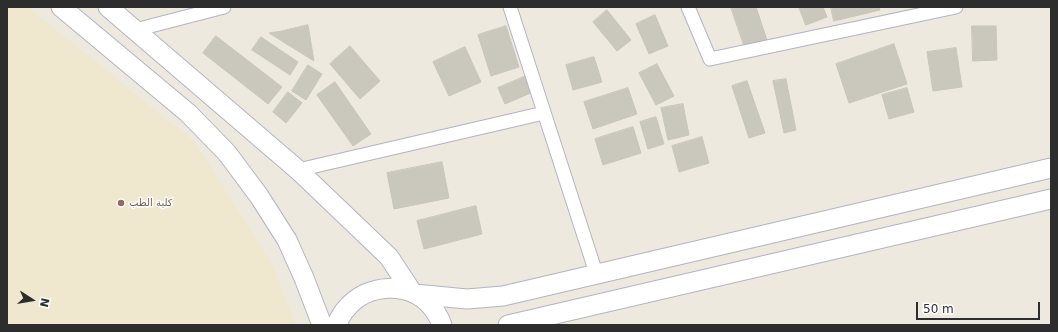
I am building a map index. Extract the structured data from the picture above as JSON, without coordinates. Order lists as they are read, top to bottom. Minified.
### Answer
{"places":["كلية الطب"],"scale_bar":"50 m","north":"right"}
